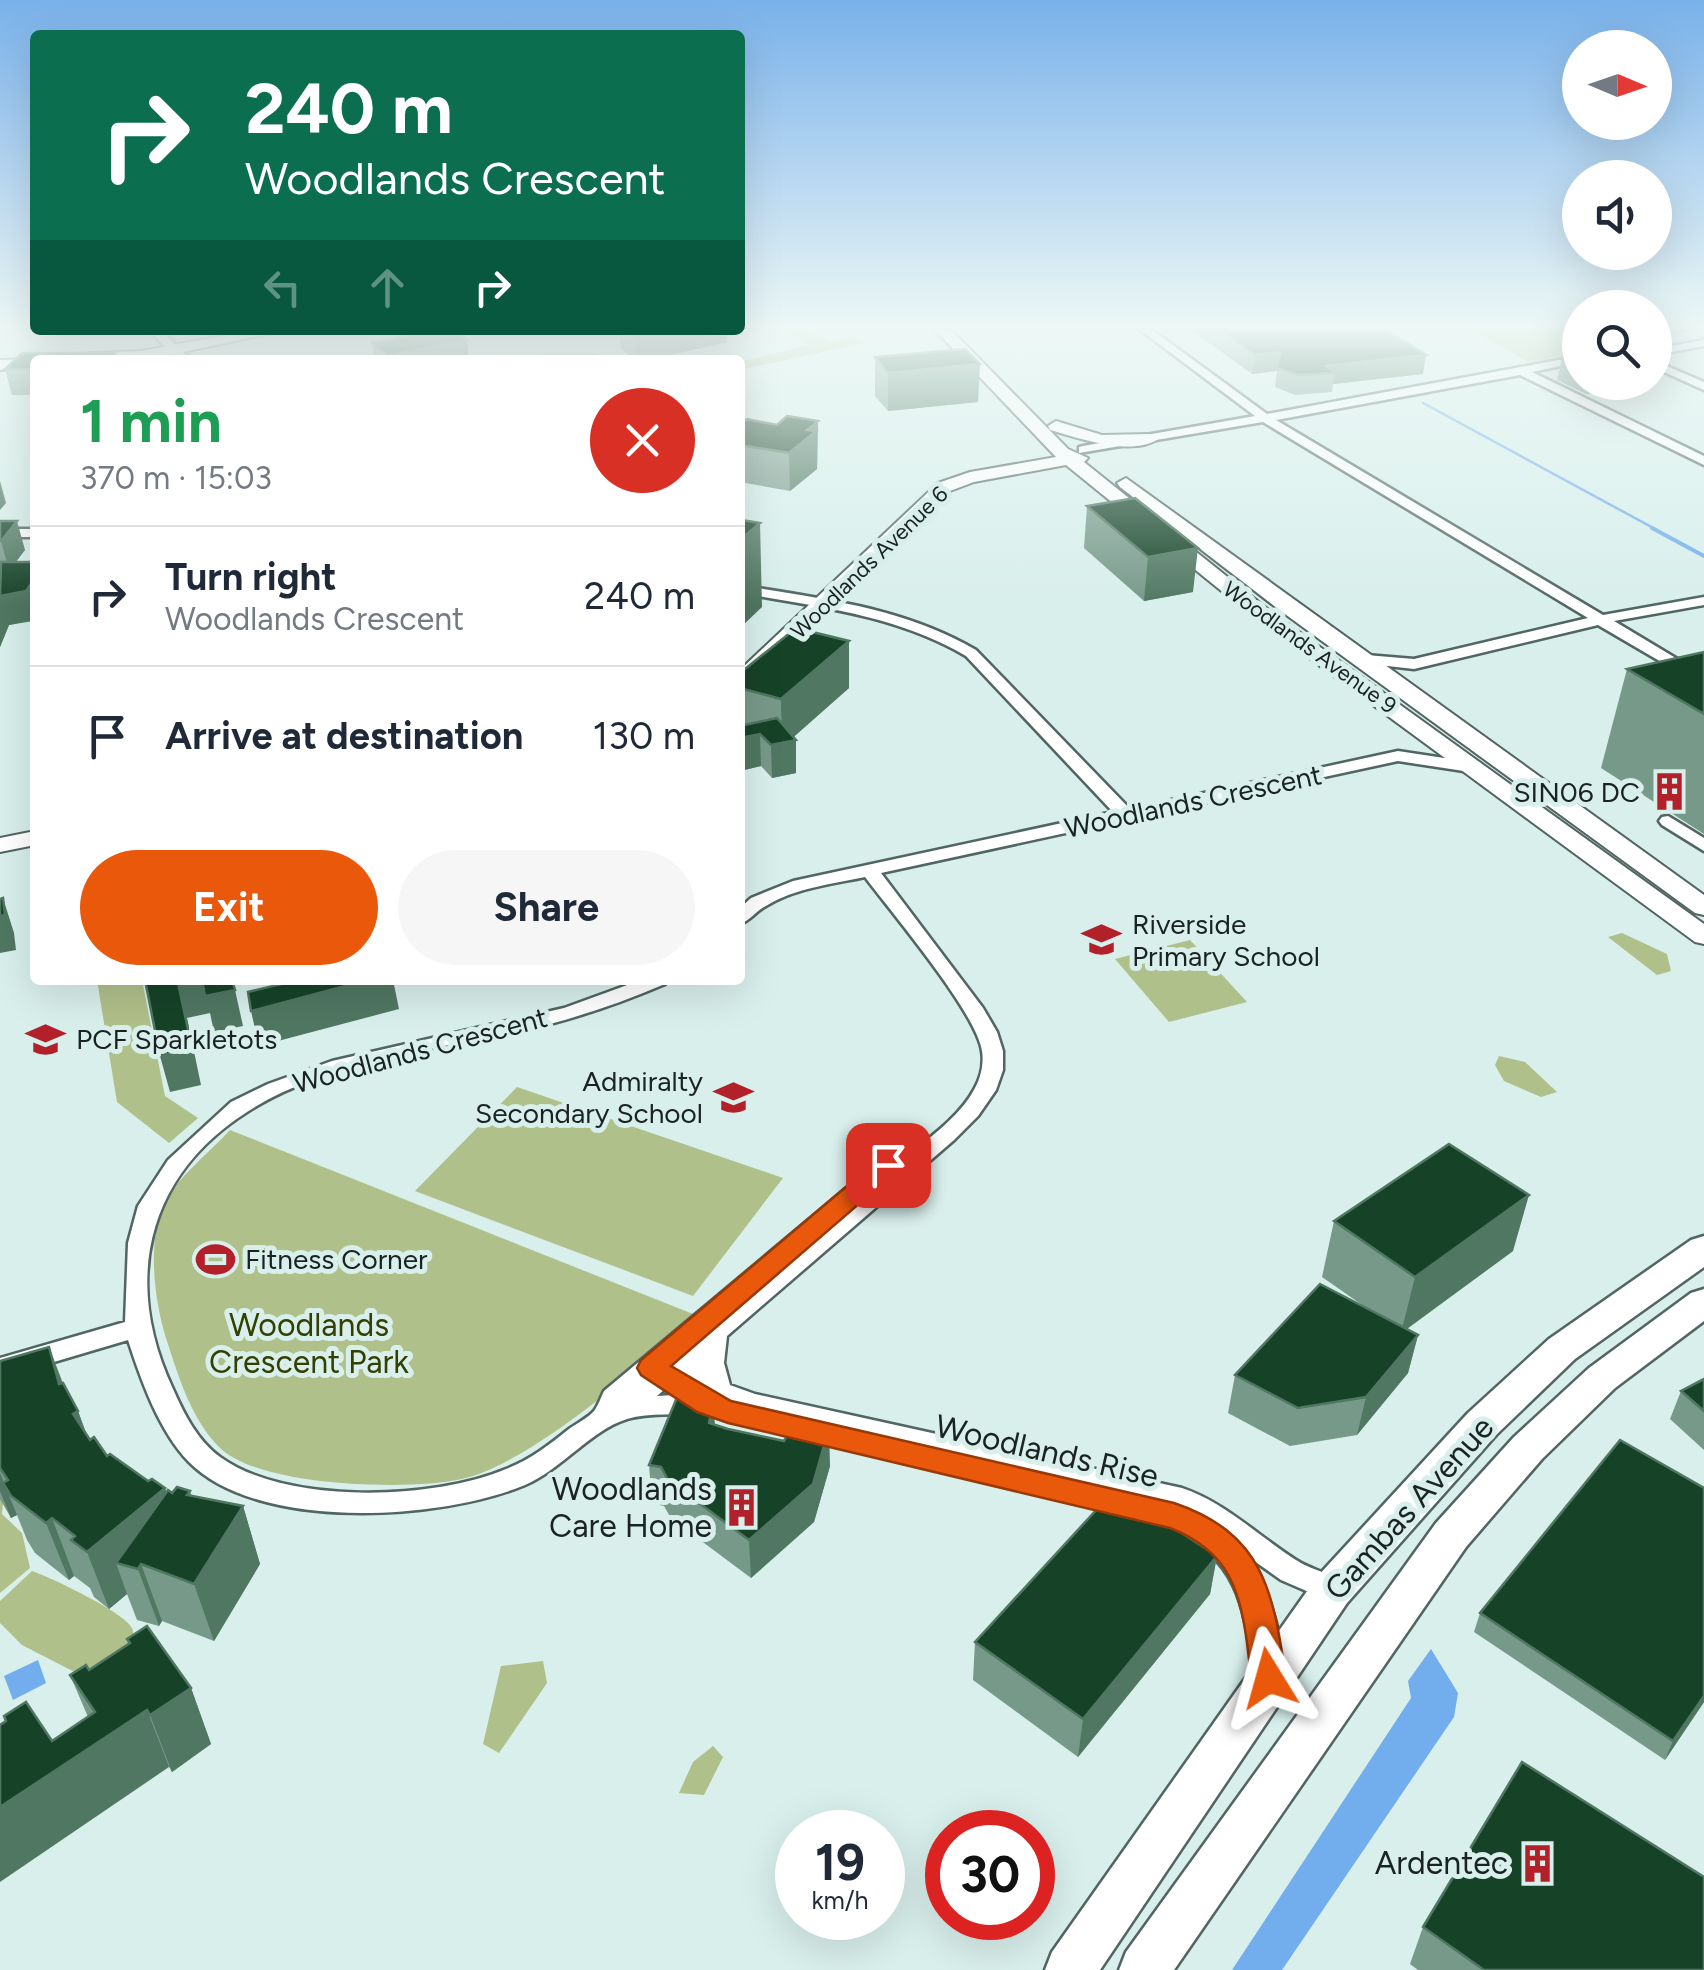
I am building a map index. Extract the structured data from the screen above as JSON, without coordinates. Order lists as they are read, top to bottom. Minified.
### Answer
{"streets":{"main road":["Woodlands Avenue 6","Woodlands Avenue 9","Gambas Avenue"],"street":["Woodlands Crescent","Woodlands Rise"]},"crossings":[["Woodlands Avenue 6","Woodlands Avenue 9"],["Woodlands Avenue 9","Woodlands Crescent"],["Woodlands Crescent","Woodlands Rise"],["Woodlands Rise","Gambas Avenue"]],"parks":["Woodlands Crescent Park"],"places":{"building":["SIN06 DC","Woodlands Care Home","Ardentec"],"school or university":["Riverside Primary School","PCF Sparkletots","Admiralty Secondary School"],"sports":["Fitness Corner"]},"north":"right","page":{"turn":["240 m","Woodlands Crescent"],"heading":["1 min","370 m · 15:03"],"list":[{"name":"Turn right","note":"Woodlands Crescent","value":"240 m"},{"name":"Arrive at destination","value":"130 m"}],"buttons":["Exit","Share"],"speed":"19 km/h","limit":"30"}}
